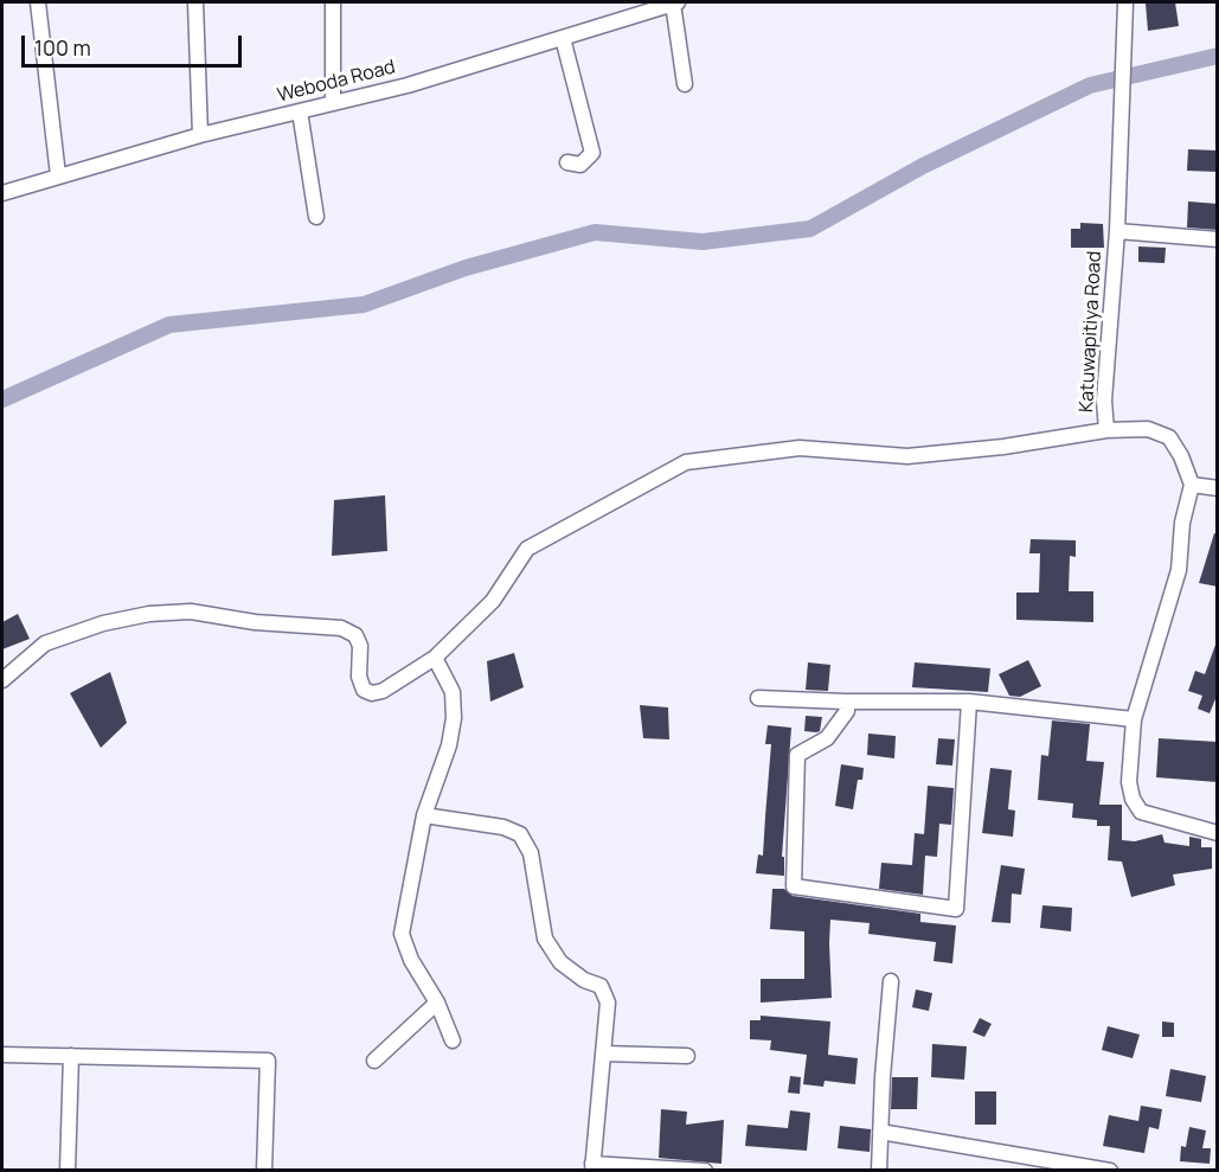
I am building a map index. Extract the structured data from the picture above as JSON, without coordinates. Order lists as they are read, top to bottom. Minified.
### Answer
{"streets":{"street":["Weboda Road","Katuwapitiya Road"]},"scale_bar":"100 m"}
